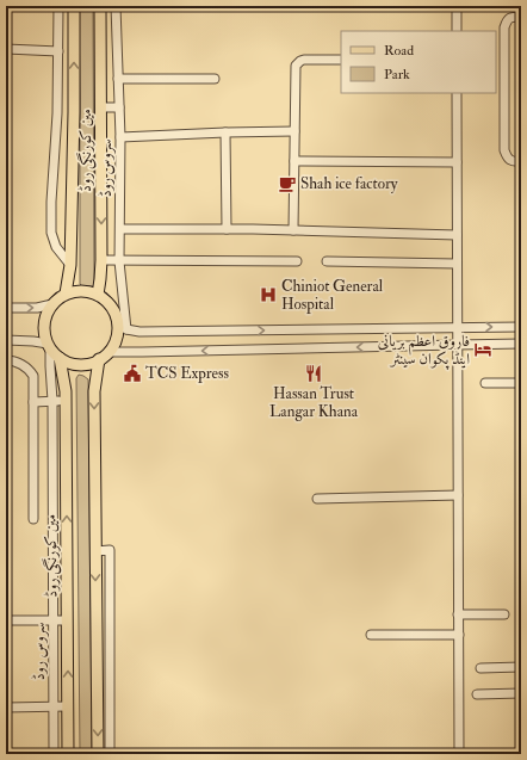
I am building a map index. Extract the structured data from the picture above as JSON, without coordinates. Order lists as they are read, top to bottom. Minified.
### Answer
{"streets":{"main road":["مین کورنگی روڈ"],"street":["سروس روڈ"]},"crossings":[["مین کورنگی روڈ","سروس روڈ"]],"places":{"cafe":["Shah ice factory"],"hospital":["Chiniot General Hospital"],"hotel":["فاروق اعظم بریانی اینڈ پکوان سینٹر"],"public building":["TCS Express"],"restaurant":["Hassan Trust Langar Khana"]},"legend":["Road","Park"]}
